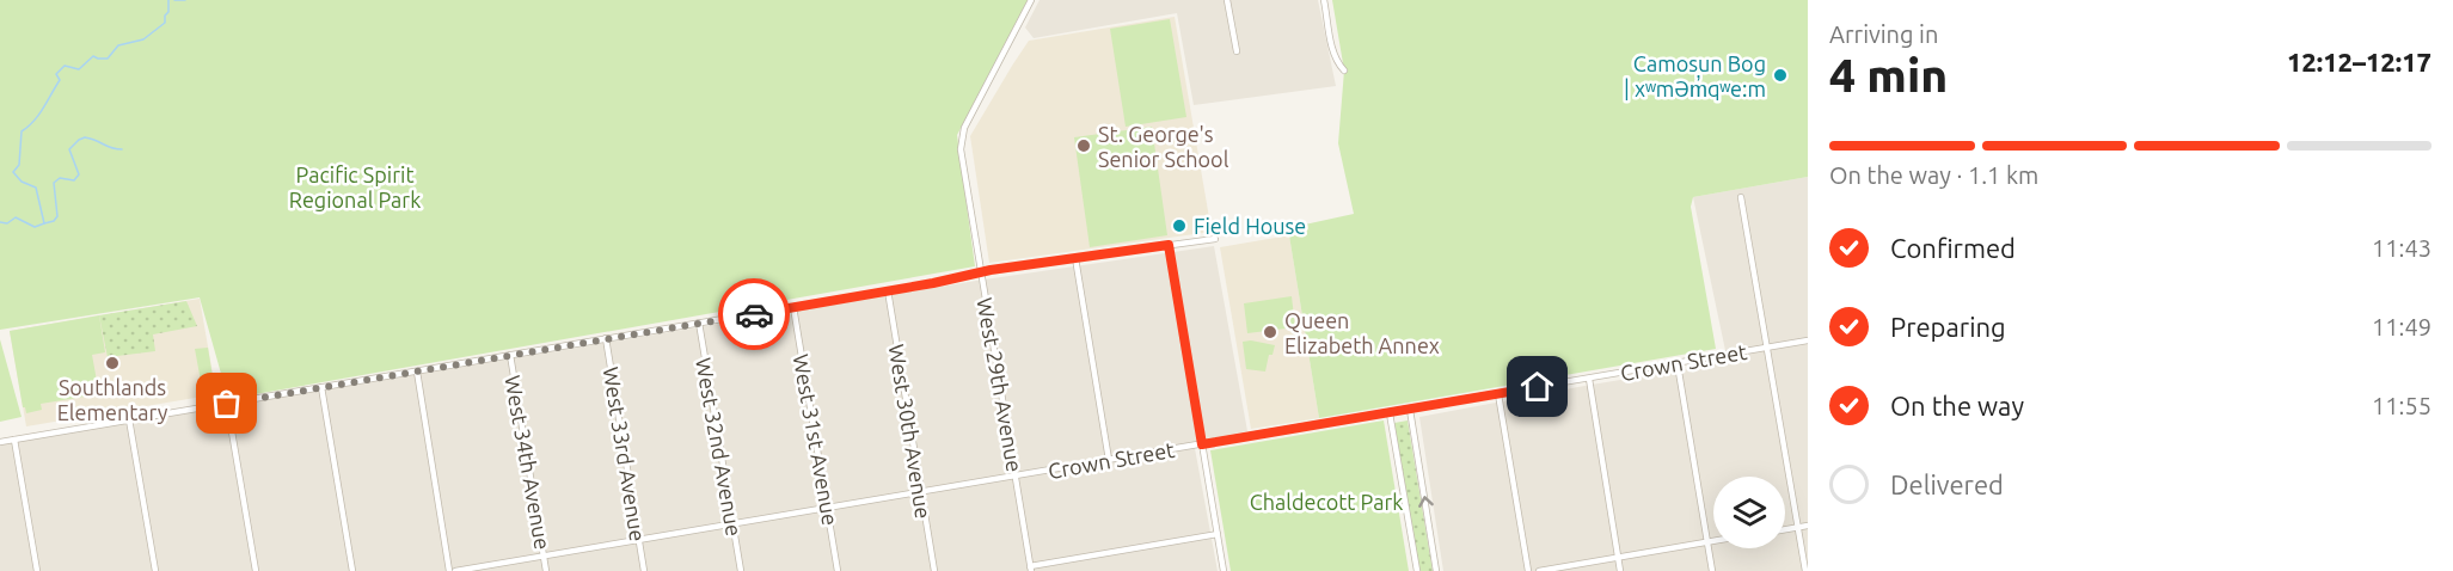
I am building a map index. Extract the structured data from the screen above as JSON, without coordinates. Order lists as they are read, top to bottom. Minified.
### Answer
{"streets":{"street":["Crown Street","West 29th Avenue","West 30th Avenue","West 31st Avenue","West 32nd Avenue","West 33rd Avenue","West 34th Avenue"]},"crossings":[["Crown Street","West 29th Avenue"],["Crown Street","West 30th Avenue"],["Crown Street","West 31st Avenue"],["Crown Street","West 32nd Avenue"],["Crown Street","West 33rd Avenue"],["Crown Street","West 34th Avenue"]],"parks":["Pacific Spirit Regional Park","Chaldecott Park"],"places":["Camosun Bog | xʷməm̓qʷe:m","St. George's Senior School","Field House","Queen Elizabeth Annex","Southlands Elementary"],"page":{"heading":["4 min","Arriving in","12:12–12:17"],"bar":"On the way · 1.1 km","list":[["Confirmed","11:43"],["Preparing","11:49"],["On the way","11:55"],"Delivered"]}}
